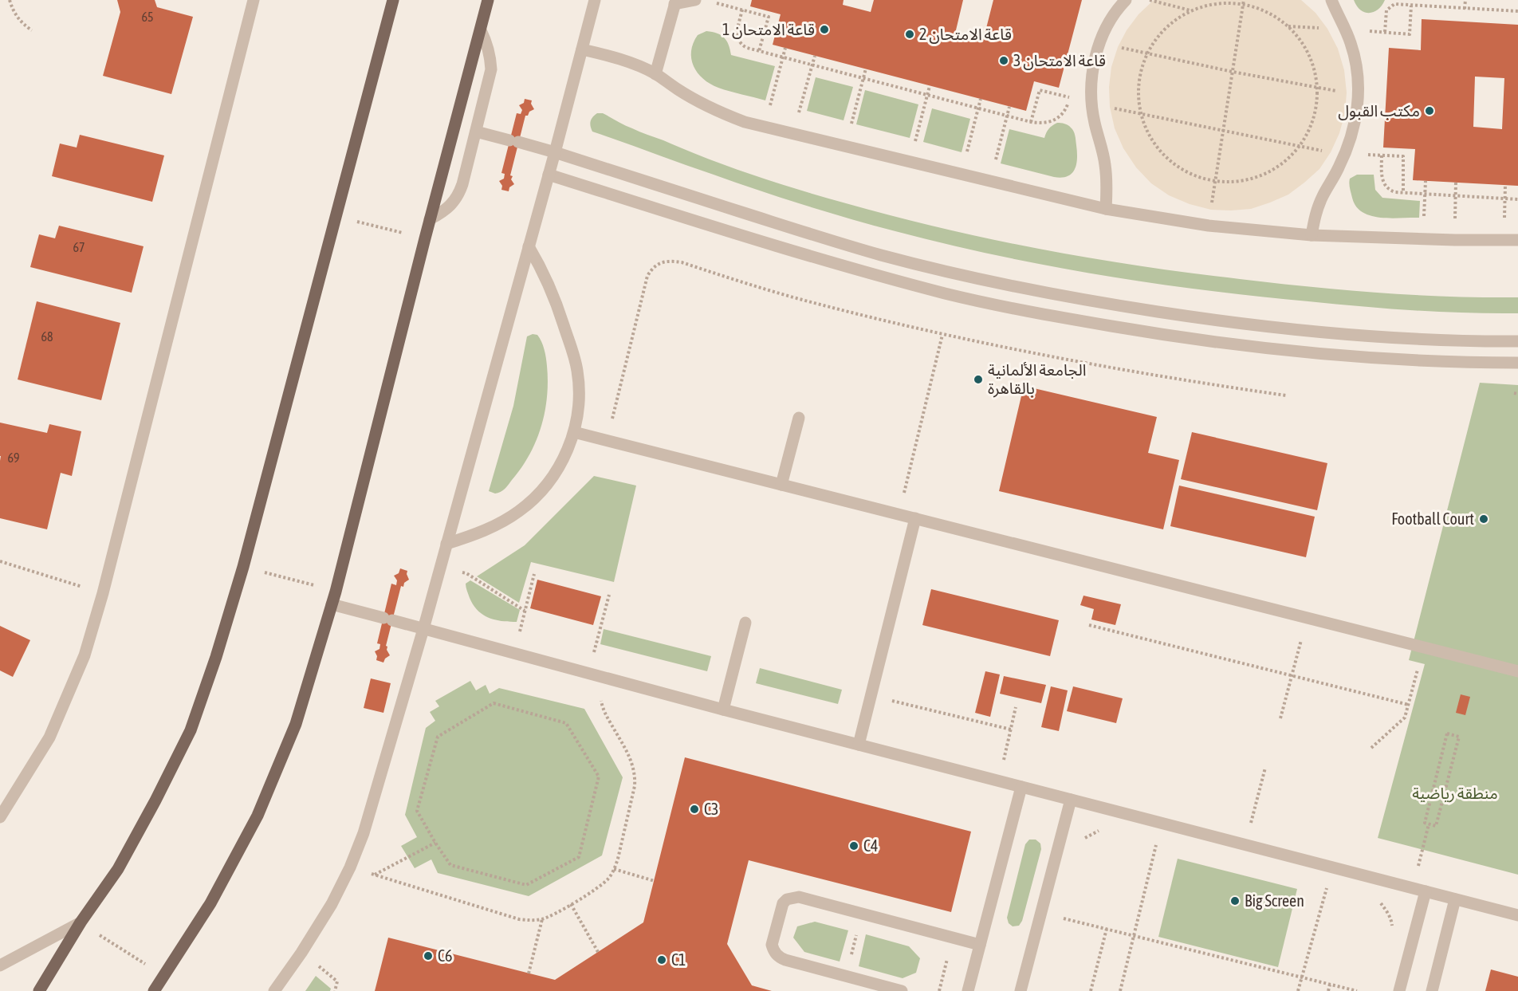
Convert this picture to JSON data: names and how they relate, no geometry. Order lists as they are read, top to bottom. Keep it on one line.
{"parks":["منطقة رياضية"],"places":["قاعة الامتحان 1","قاعة الامتحان 2","قاعة الامتحان 3","مكتب القبول","الجامعة الألمانية بالقاهرة","Football Court","C3","C4","Big Screen","C6","C1"],"house_numbers":["65","67","68","69"]}
